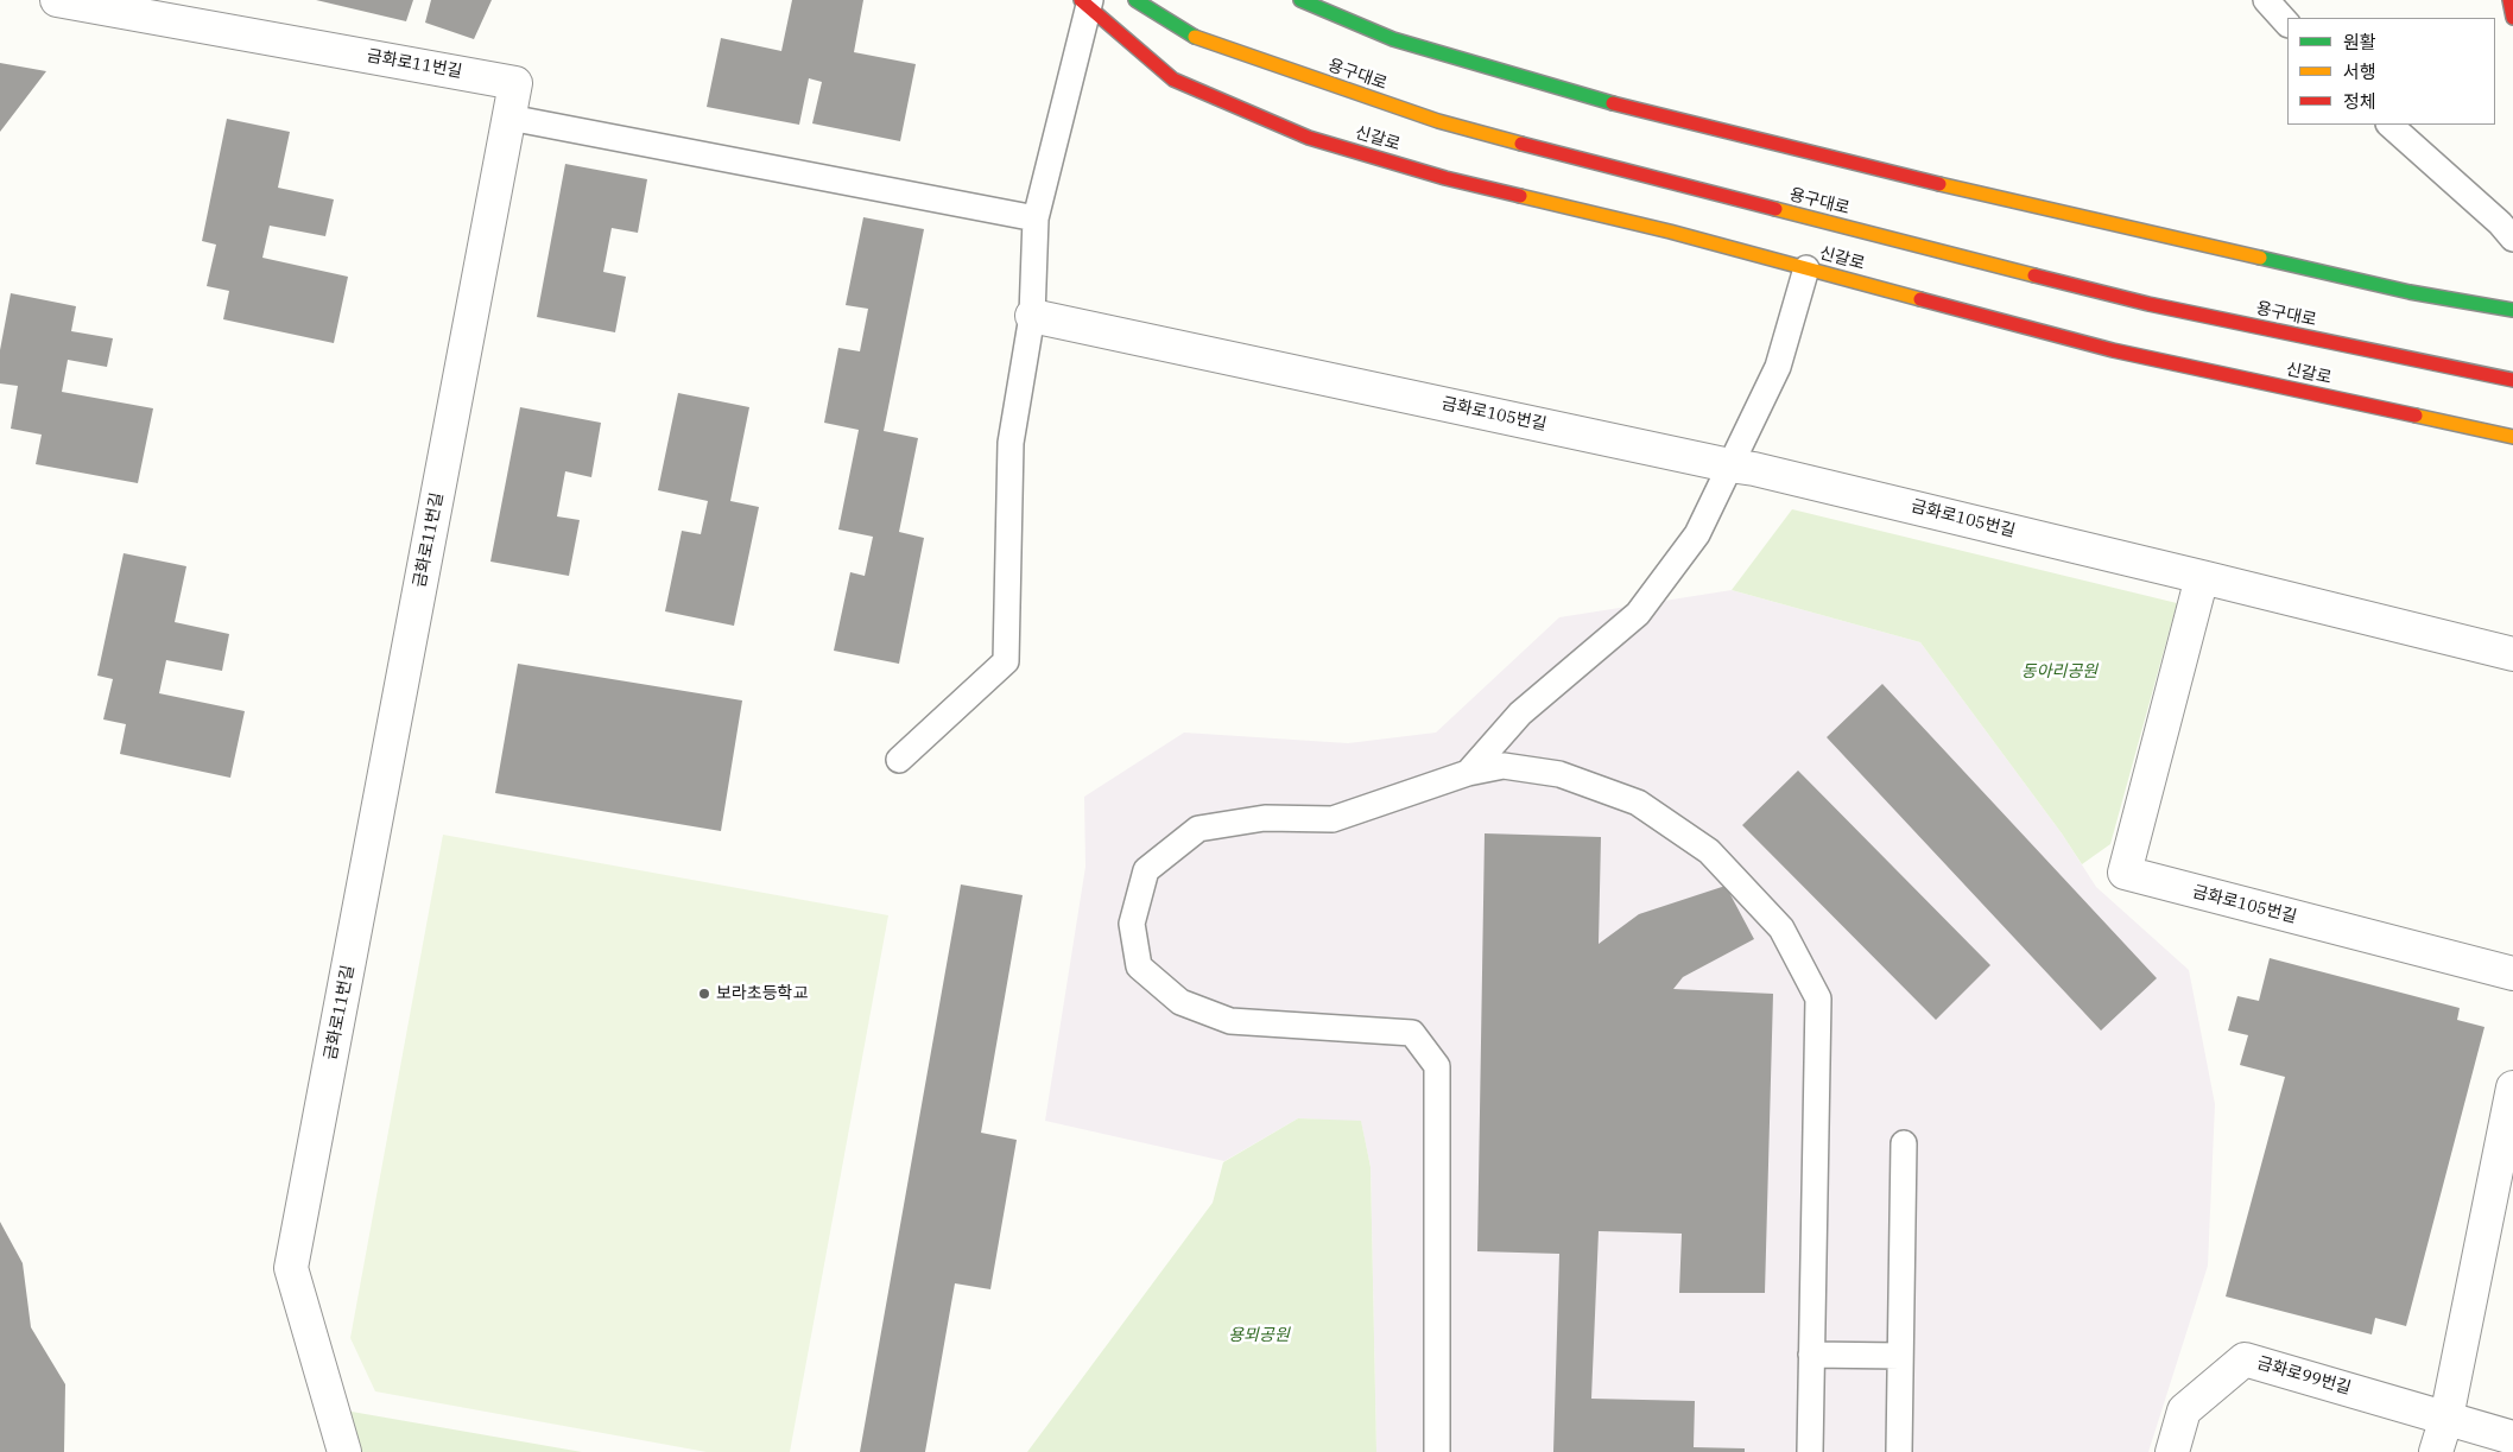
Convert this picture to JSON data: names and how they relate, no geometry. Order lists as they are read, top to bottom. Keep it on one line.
{"streets":{"main road":["용구대로","신갈로"],"street":["금화로11번길","금화로105번길","금화로99번길"]},"parks":["동아리공원","용뫼공원"],"places":["보라초등학교"],"legend":["원활","서행","정체"]}
